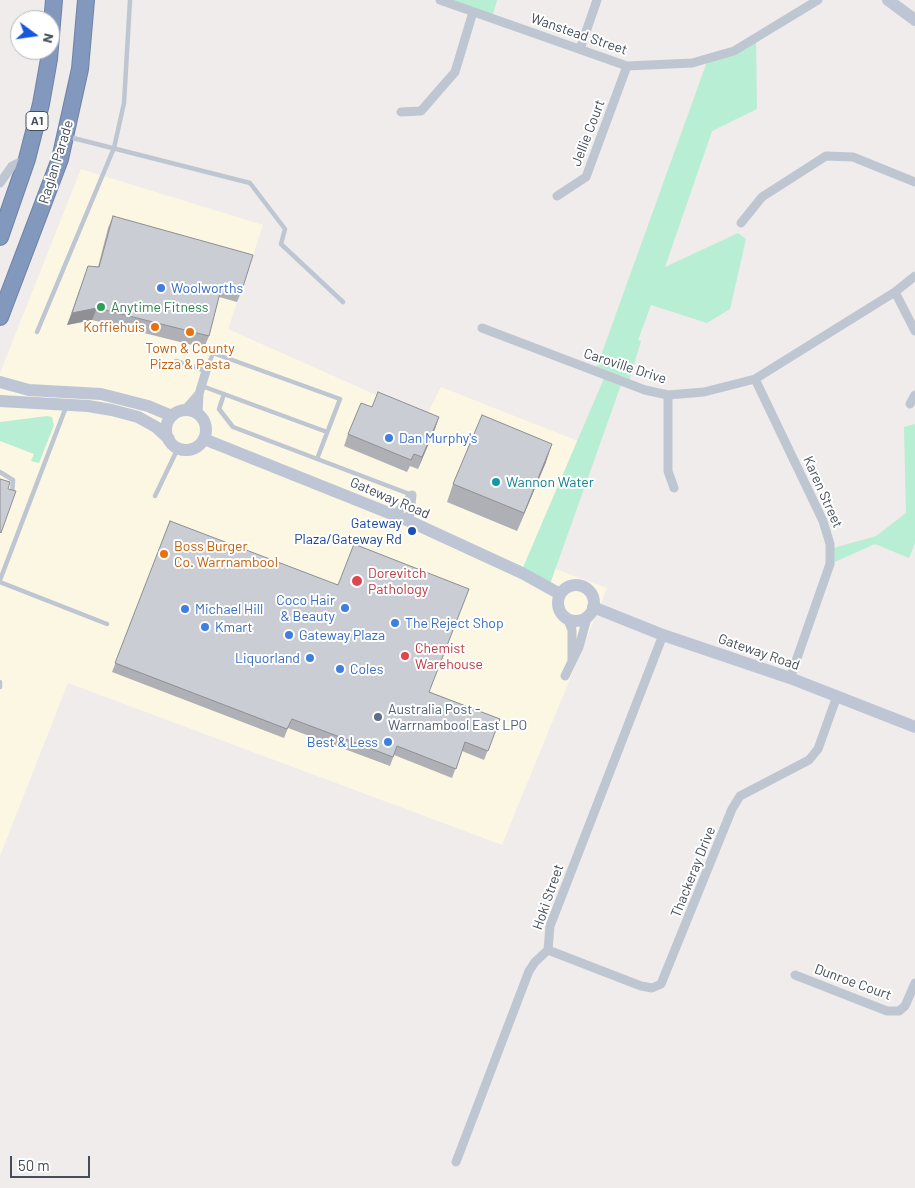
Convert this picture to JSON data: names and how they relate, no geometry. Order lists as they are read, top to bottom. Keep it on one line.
{"streets":{"highway":["A1","Raglan Parade"],"street":["Wanstead Street","Jellie Court","Caroville Drive","Karen Street","Gateway Road","Thackeray Drive","Hoki Street","Dunroe Court"]},"crossings":[["Wanstead Street","Jellie Court"],["Caroville Drive","Karen Street"],["Karen Street","Gateway Road"],["Gateway Road","Thackeray Drive"],["Gateway Road","Hoki Street"],["Thackeray Drive","Hoki Street"]],"places":["Woolworths","Anytime Fitness","Koffiehuis","Town & County Pizza & Pasta","Dan Murphy's","Wannon Water","Gateway Plaza/Gateway Rd","Boss Burger Co. Warrnambool","Dorevitch Pathology","Coco Hair & Beauty","Michael Hill","The Reject Shop","Kmart","Gateway Plaza","Chemist Warehouse","Liquorland","Coles","Australia Post - Warrnambool East LPO","Best & Less"],"scale_bar":"50 m","north":"right"}
